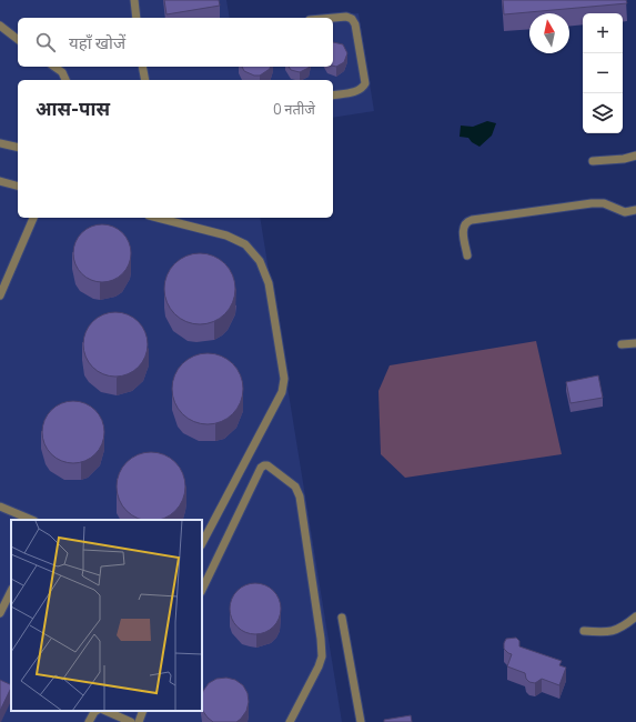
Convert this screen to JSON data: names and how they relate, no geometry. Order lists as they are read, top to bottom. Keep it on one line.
{"north":"top","page":{"map_buttons":["+","−"],"search":"यहाँ खोजें","heading":["आस-पास","0 नतीजे"]}}
